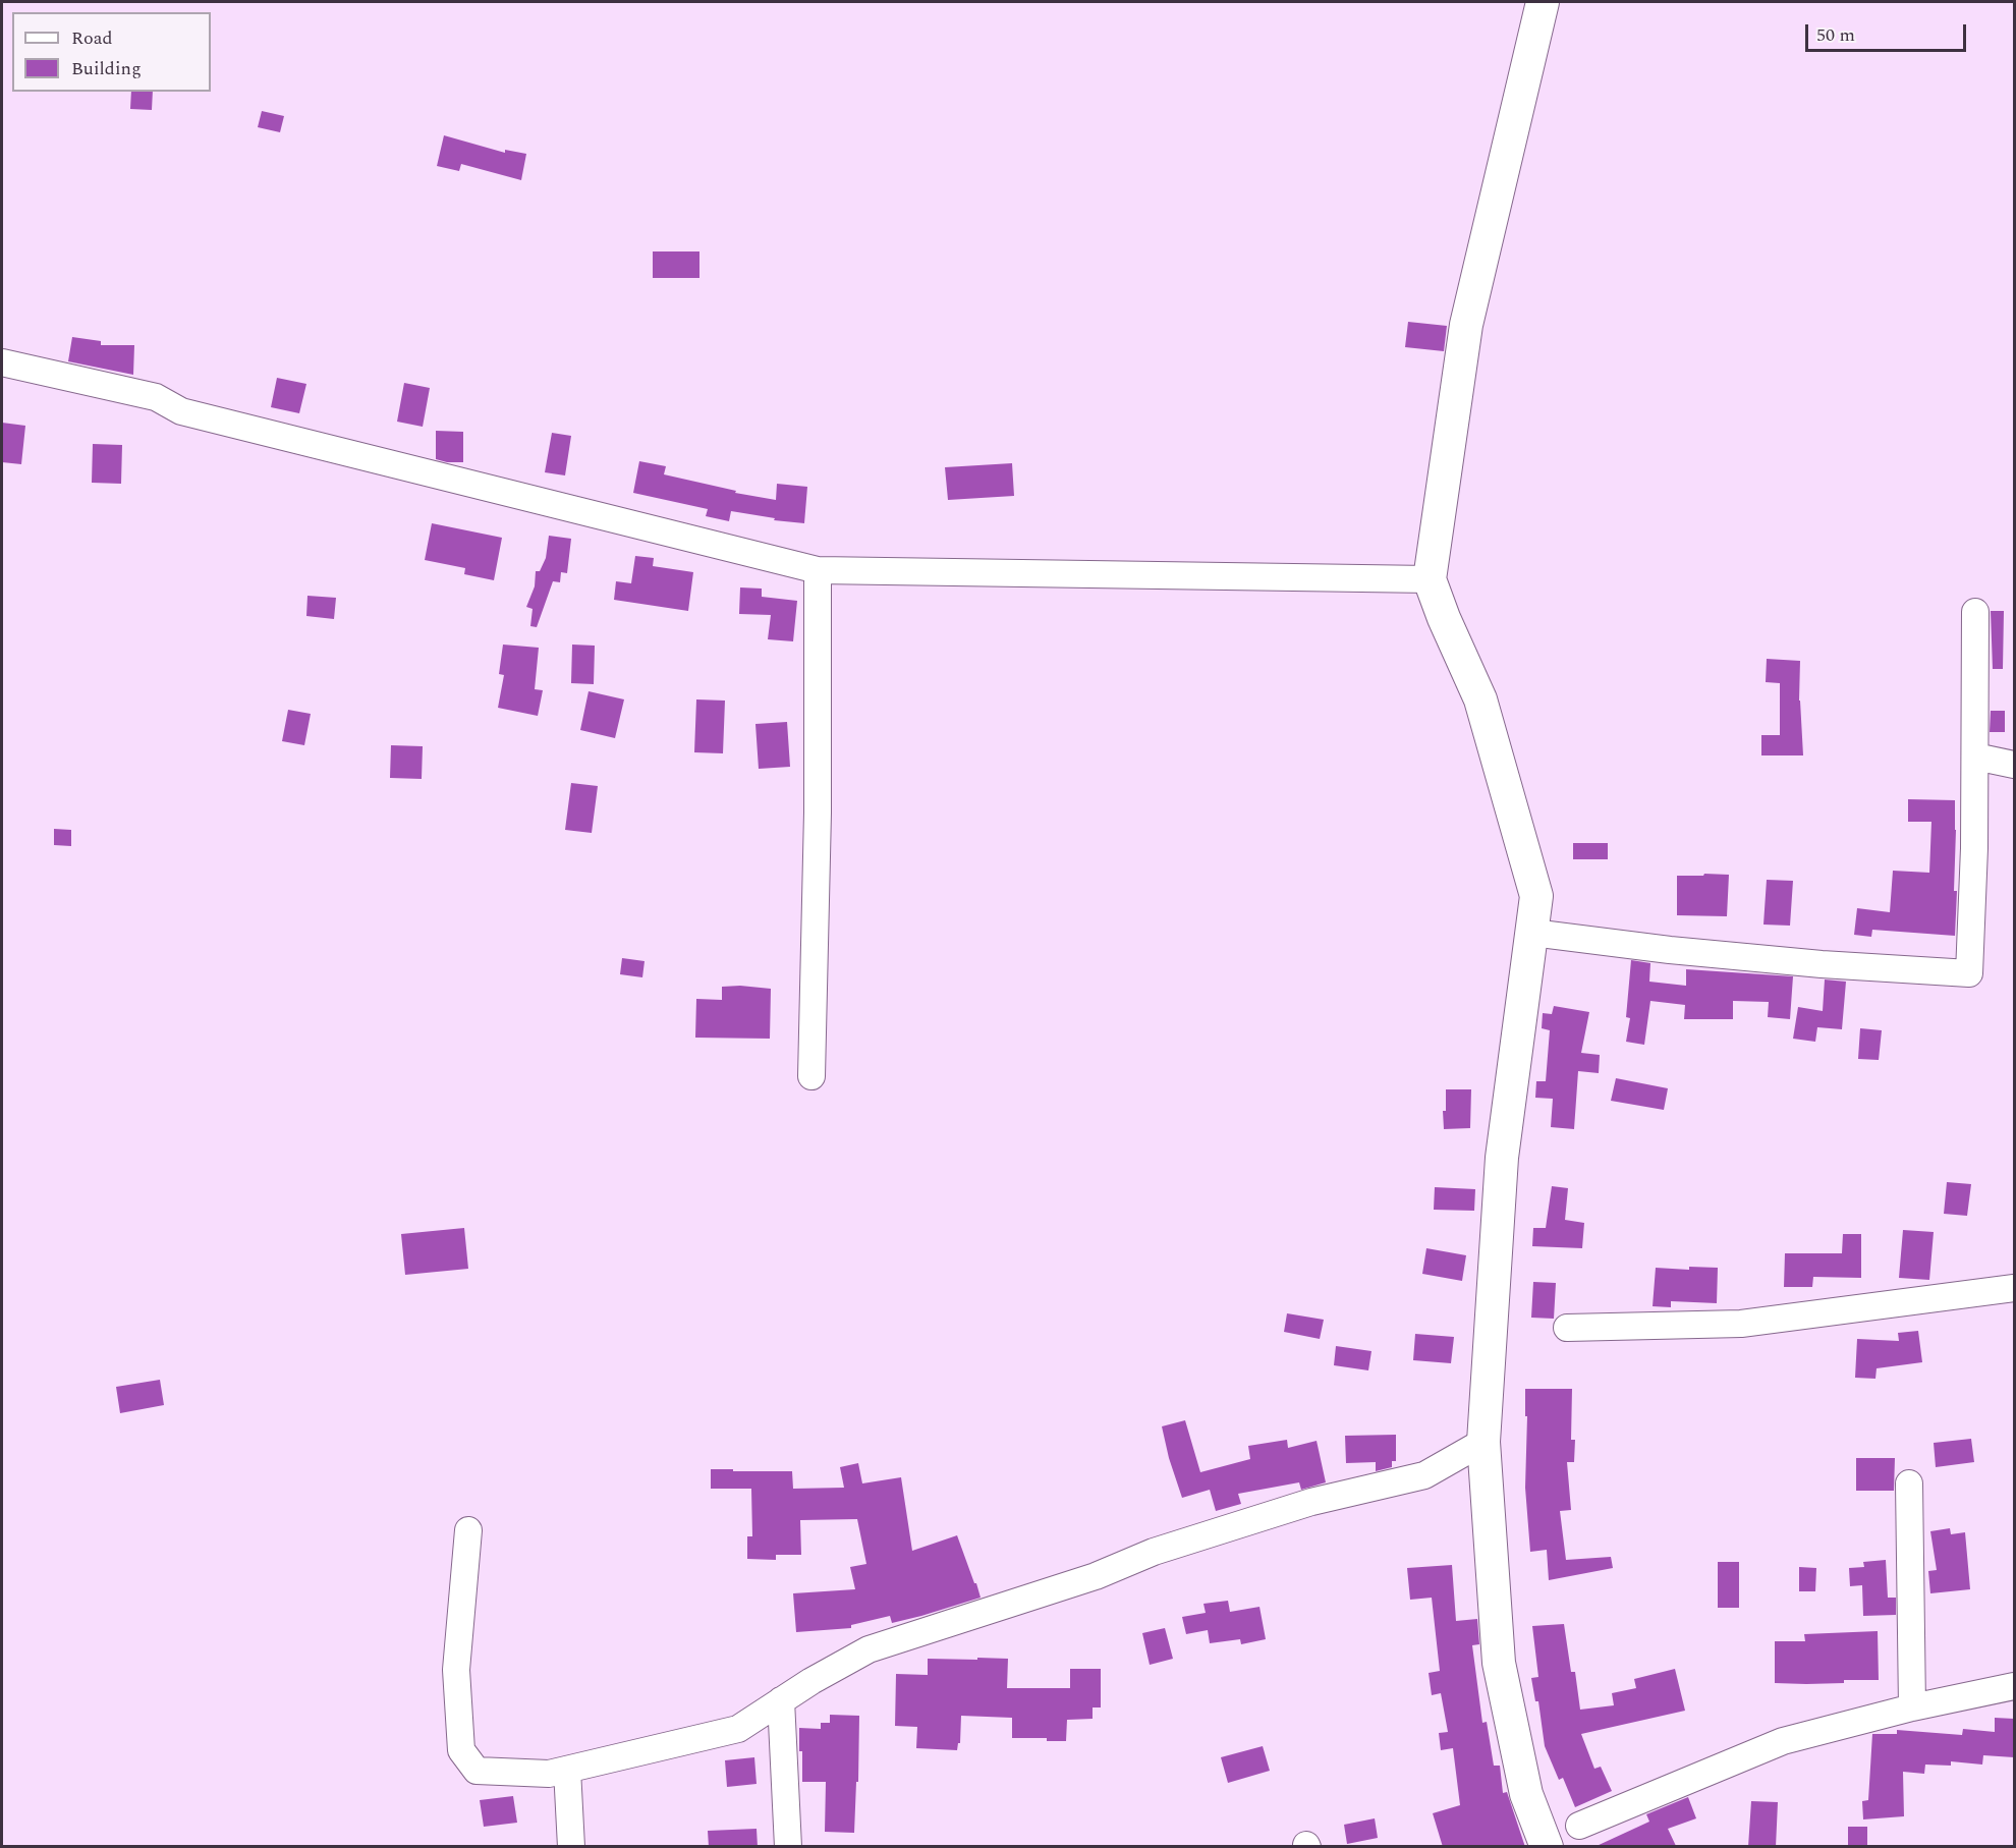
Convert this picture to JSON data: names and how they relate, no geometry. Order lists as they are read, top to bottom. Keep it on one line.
{"legend":["Road","Building"],"scale_bar":"50 m"}
